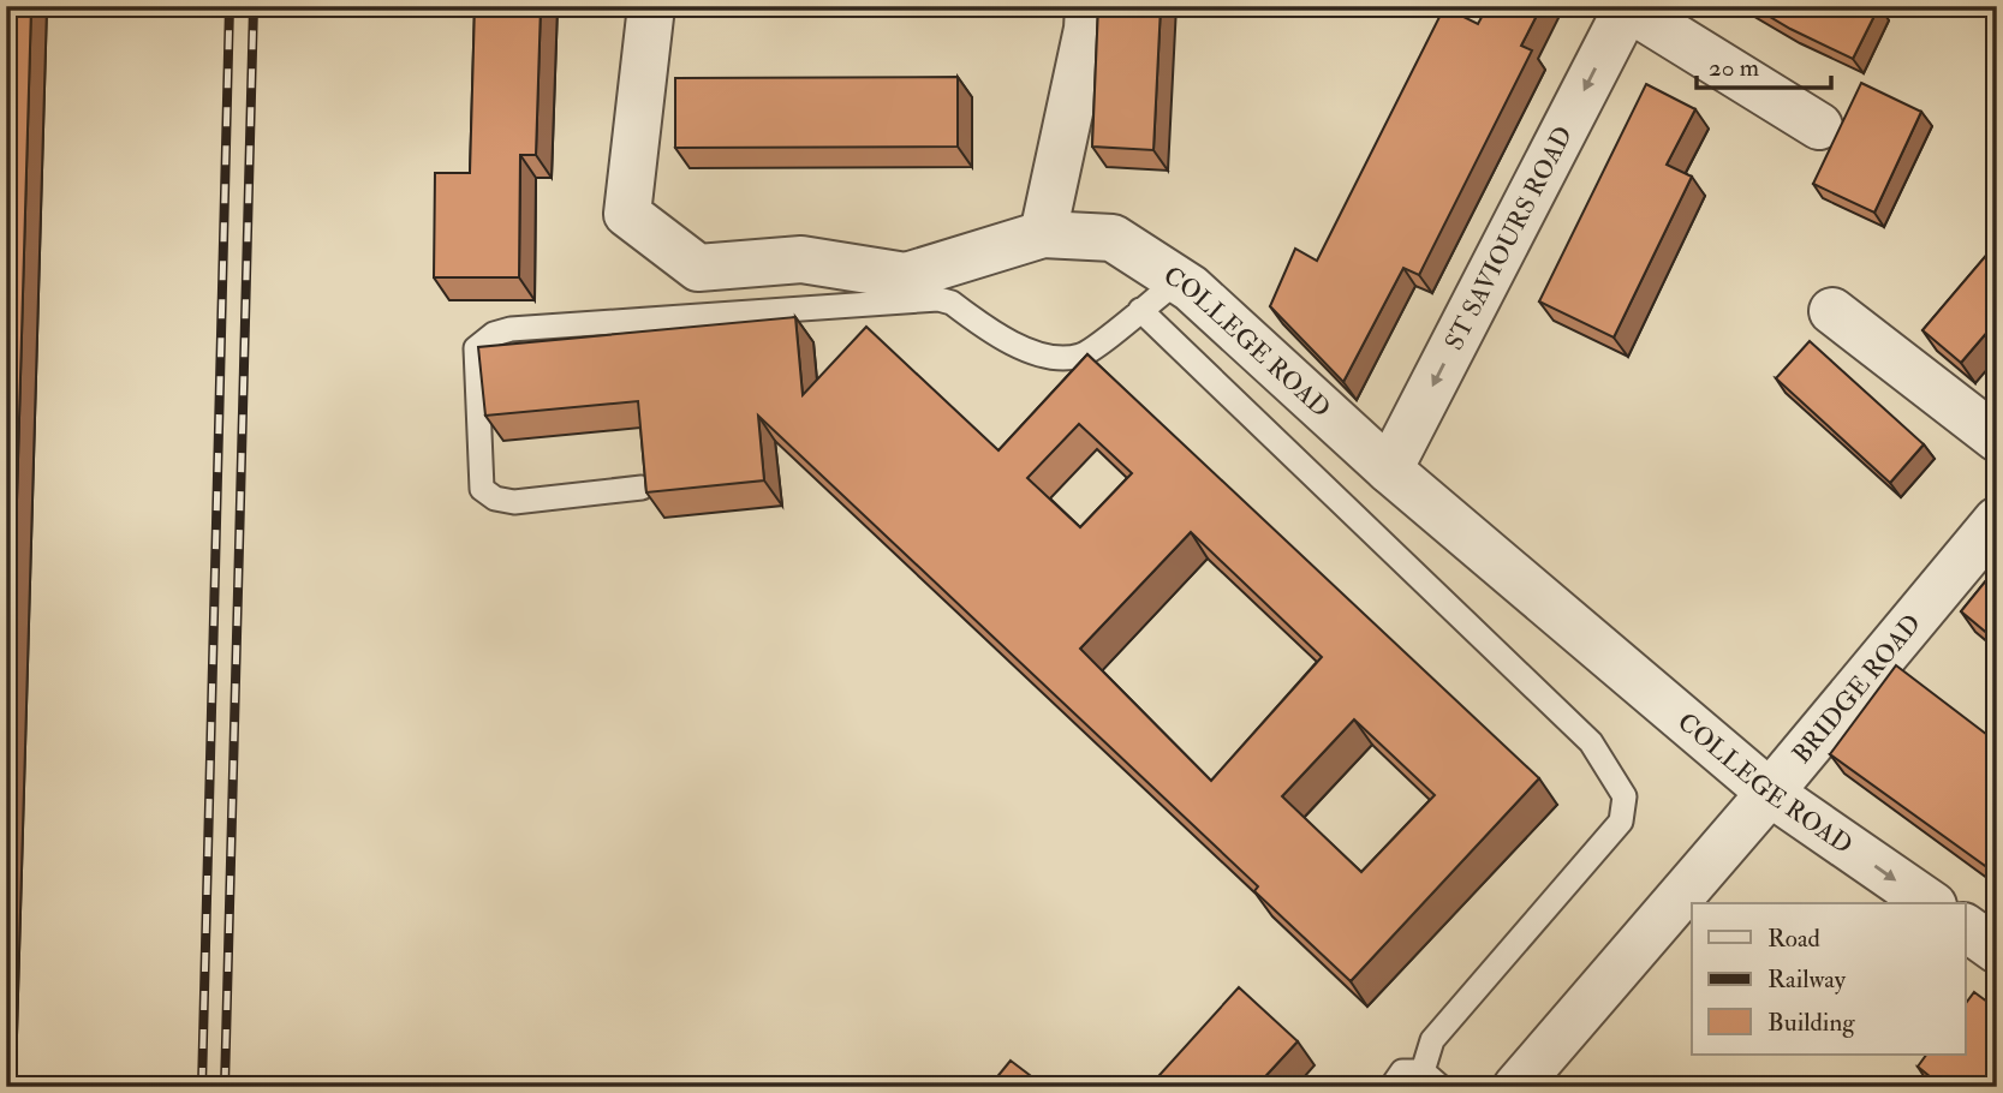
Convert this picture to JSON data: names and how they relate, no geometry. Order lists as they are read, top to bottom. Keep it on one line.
{"streets":{"street":["ST SAVIOURS ROAD","COLLEGE ROAD","BRIDGE ROAD"]},"crossings":[["ST SAVIOURS ROAD","COLLEGE ROAD"],["COLLEGE ROAD","BRIDGE ROAD"]],"one_way":["ST SAVIOURS ROAD"],"legend":["Road","Railway","Building"],"scale_bar":"20 m"}
